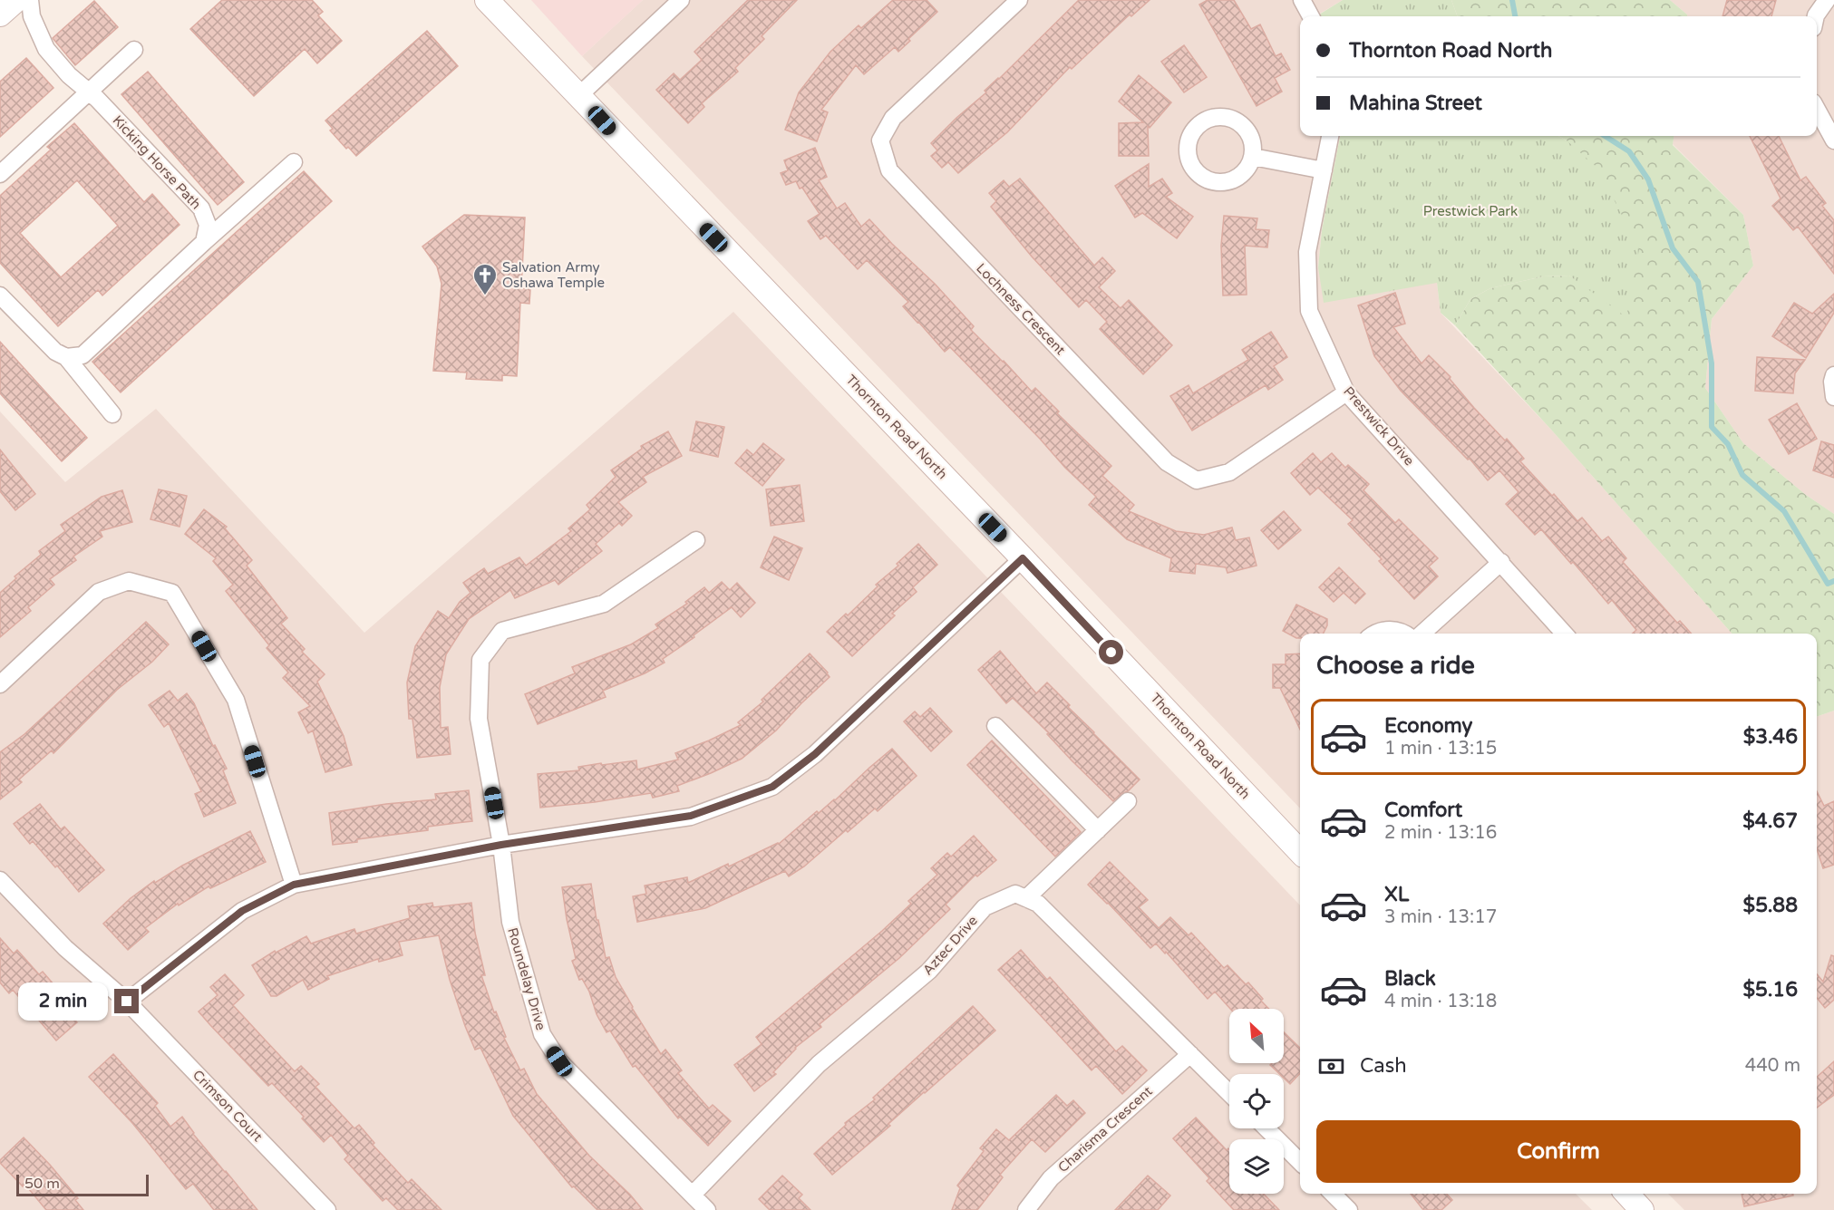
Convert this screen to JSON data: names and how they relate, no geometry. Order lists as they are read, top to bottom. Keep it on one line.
{"streets":{"main road":["Thornton Road North"],"street":["Kicking Horse Path","Lochness Crescent","Prestwick Drive","Aztec Drive","Roundelay Drive","Crimson Court","Charisma Crescent"]},"crossings":[["Lochness Crescent","Prestwick Drive"],["Aztec Drive","Roundelay Drive"]],"parks":["Prestwick Park"],"places":{"church":["Salvation Army Oshawa Temple"]},"scale_bar":"50 m","north":"top left","page":{"banner":["Thornton Road North","Mahina Street"],"heading":"Choose a ride","list":[{"name":"Economy","note":"1 min · 13:15","value":"$3.46"},{"name":"Comfort","note":"2 min · 13:16","value":"$4.67"},{"name":"XL","note":"3 min · 13:17","value":"$5.88"},{"name":"Black","note":"4 min · 13:18","value":"$5.16"}],"bubble":"2 min","pay":["Cash","440 m"],"buttons":"Confirm","scale":"50 m"}}
